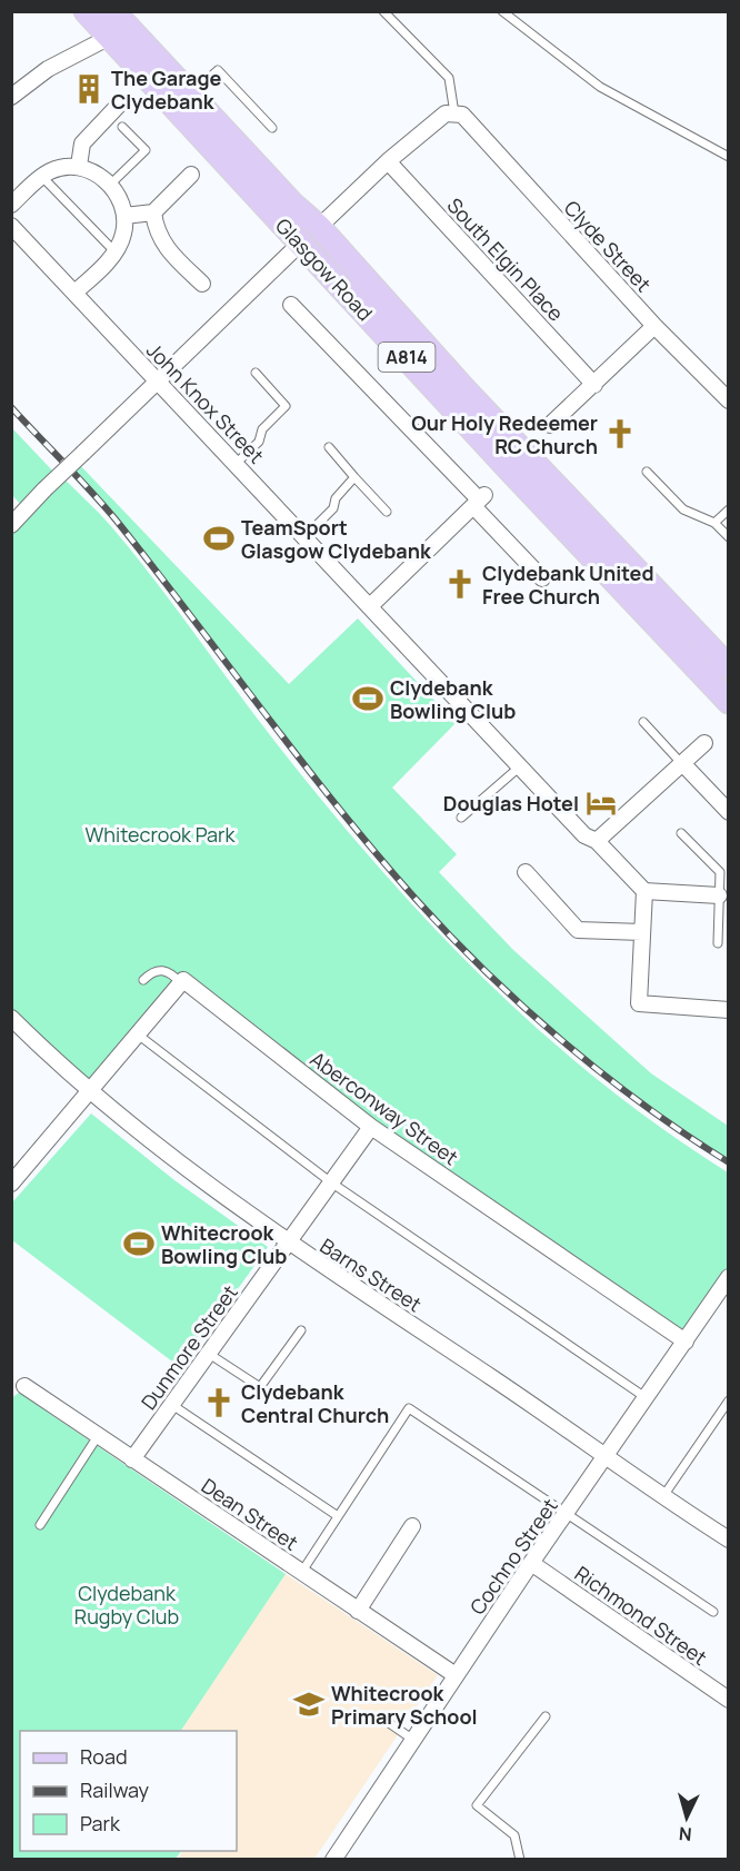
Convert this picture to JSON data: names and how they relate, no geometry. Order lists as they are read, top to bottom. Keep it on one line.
{"streets":{"main road":["Glasgow Road","A814"],"street":["Clyde Street","South Elgin Place","John Knox Street","Aberconway Street","Barns Street","Dunmore Street","Dean Street","Cochno Street","Richmond Street"]},"crossings":[["Aberconway Street","Dunmore Street"],["Aberconway Street","Cochno Street"],["Barns Street","Dunmore Street"],["Barns Street","Cochno Street"],["Dunmore Street","Dean Street"],["Dean Street","Cochno Street"],["Cochno Street","Richmond Street"]],"parks":["Whitecrook Park","Clydebank Rugby Club"],"places":{"building":["The Garage Clydebank"],"church":["Our Holy Redeemer RC Church","Clydebank United Free Church","Clydebank Central Church"],"sports":["TeamSport Glasgow Clydebank","Clydebank Bowling Club","Whitecrook Bowling Club"],"hotel":["Douglas Hotel"],"school or university":["Whitecrook Primary School"]},"legend":["Road","Railway","Park"],"north":"bottom"}
